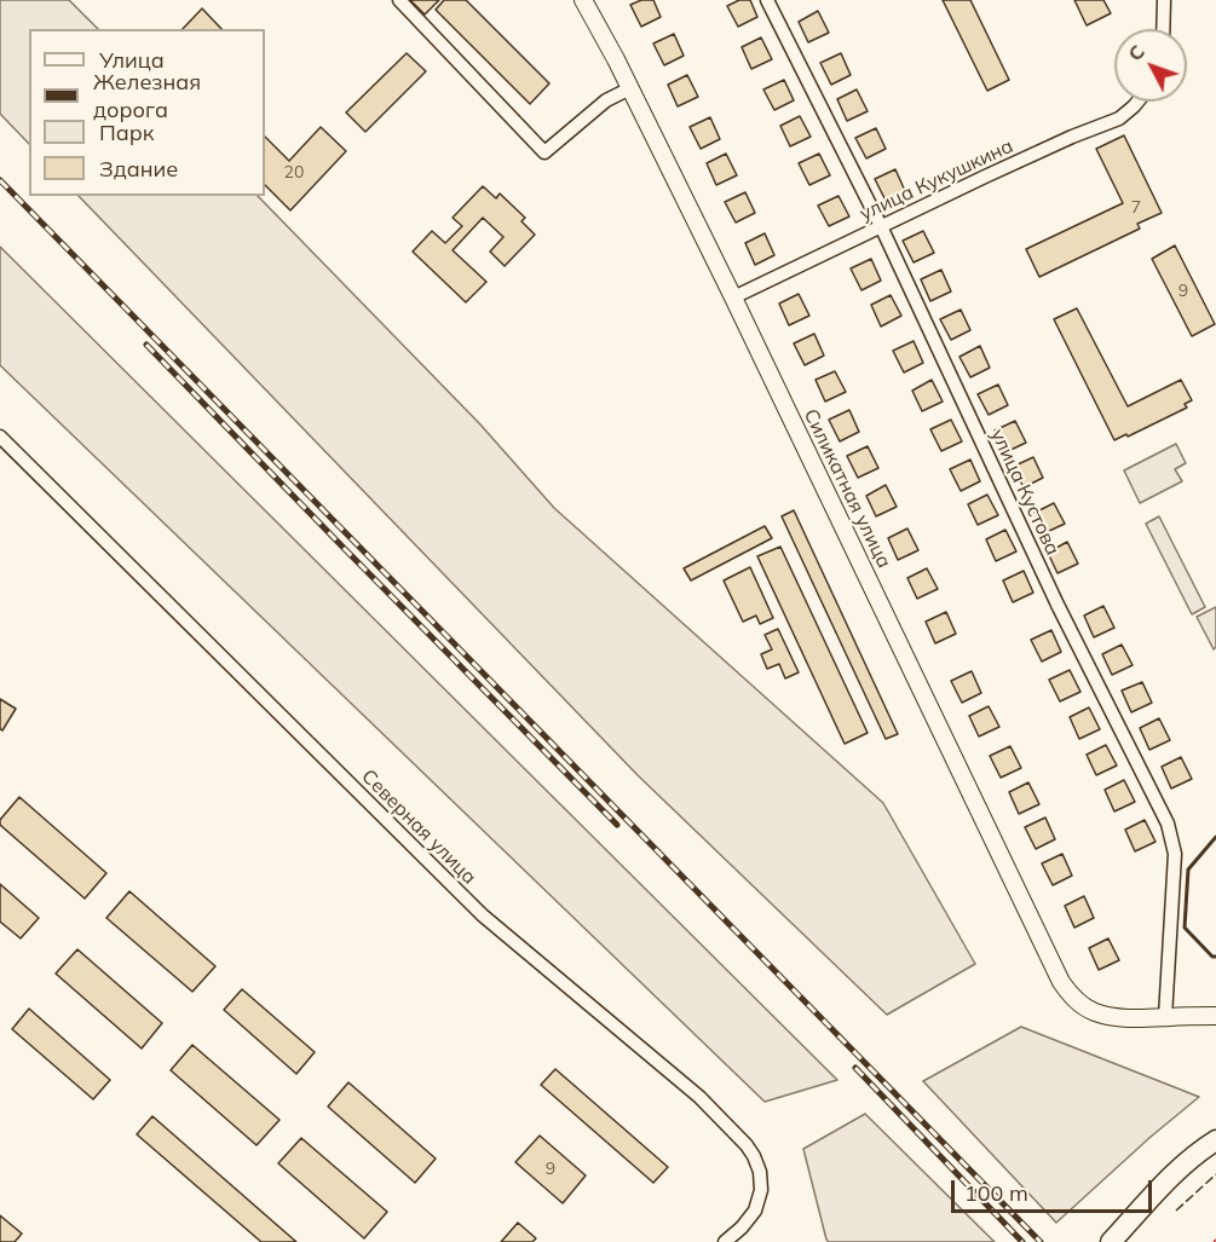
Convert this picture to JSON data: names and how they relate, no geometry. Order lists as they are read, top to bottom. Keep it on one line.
{"streets":{"street":["улица Кукушкина","Силикатная улица","улица Кустова","Северная улица"]},"crossings":[["улица Кукушкина","Силикатная улица"],["улица Кукушкина","улица Кустова"],["Силикатная улица","улица Кустова"]],"house_numbers":["20","7","9","9"],"legend":["Улица","Железная дорога","Парк","Здание"],"scale_bar":"100 m","north":"top left"}
